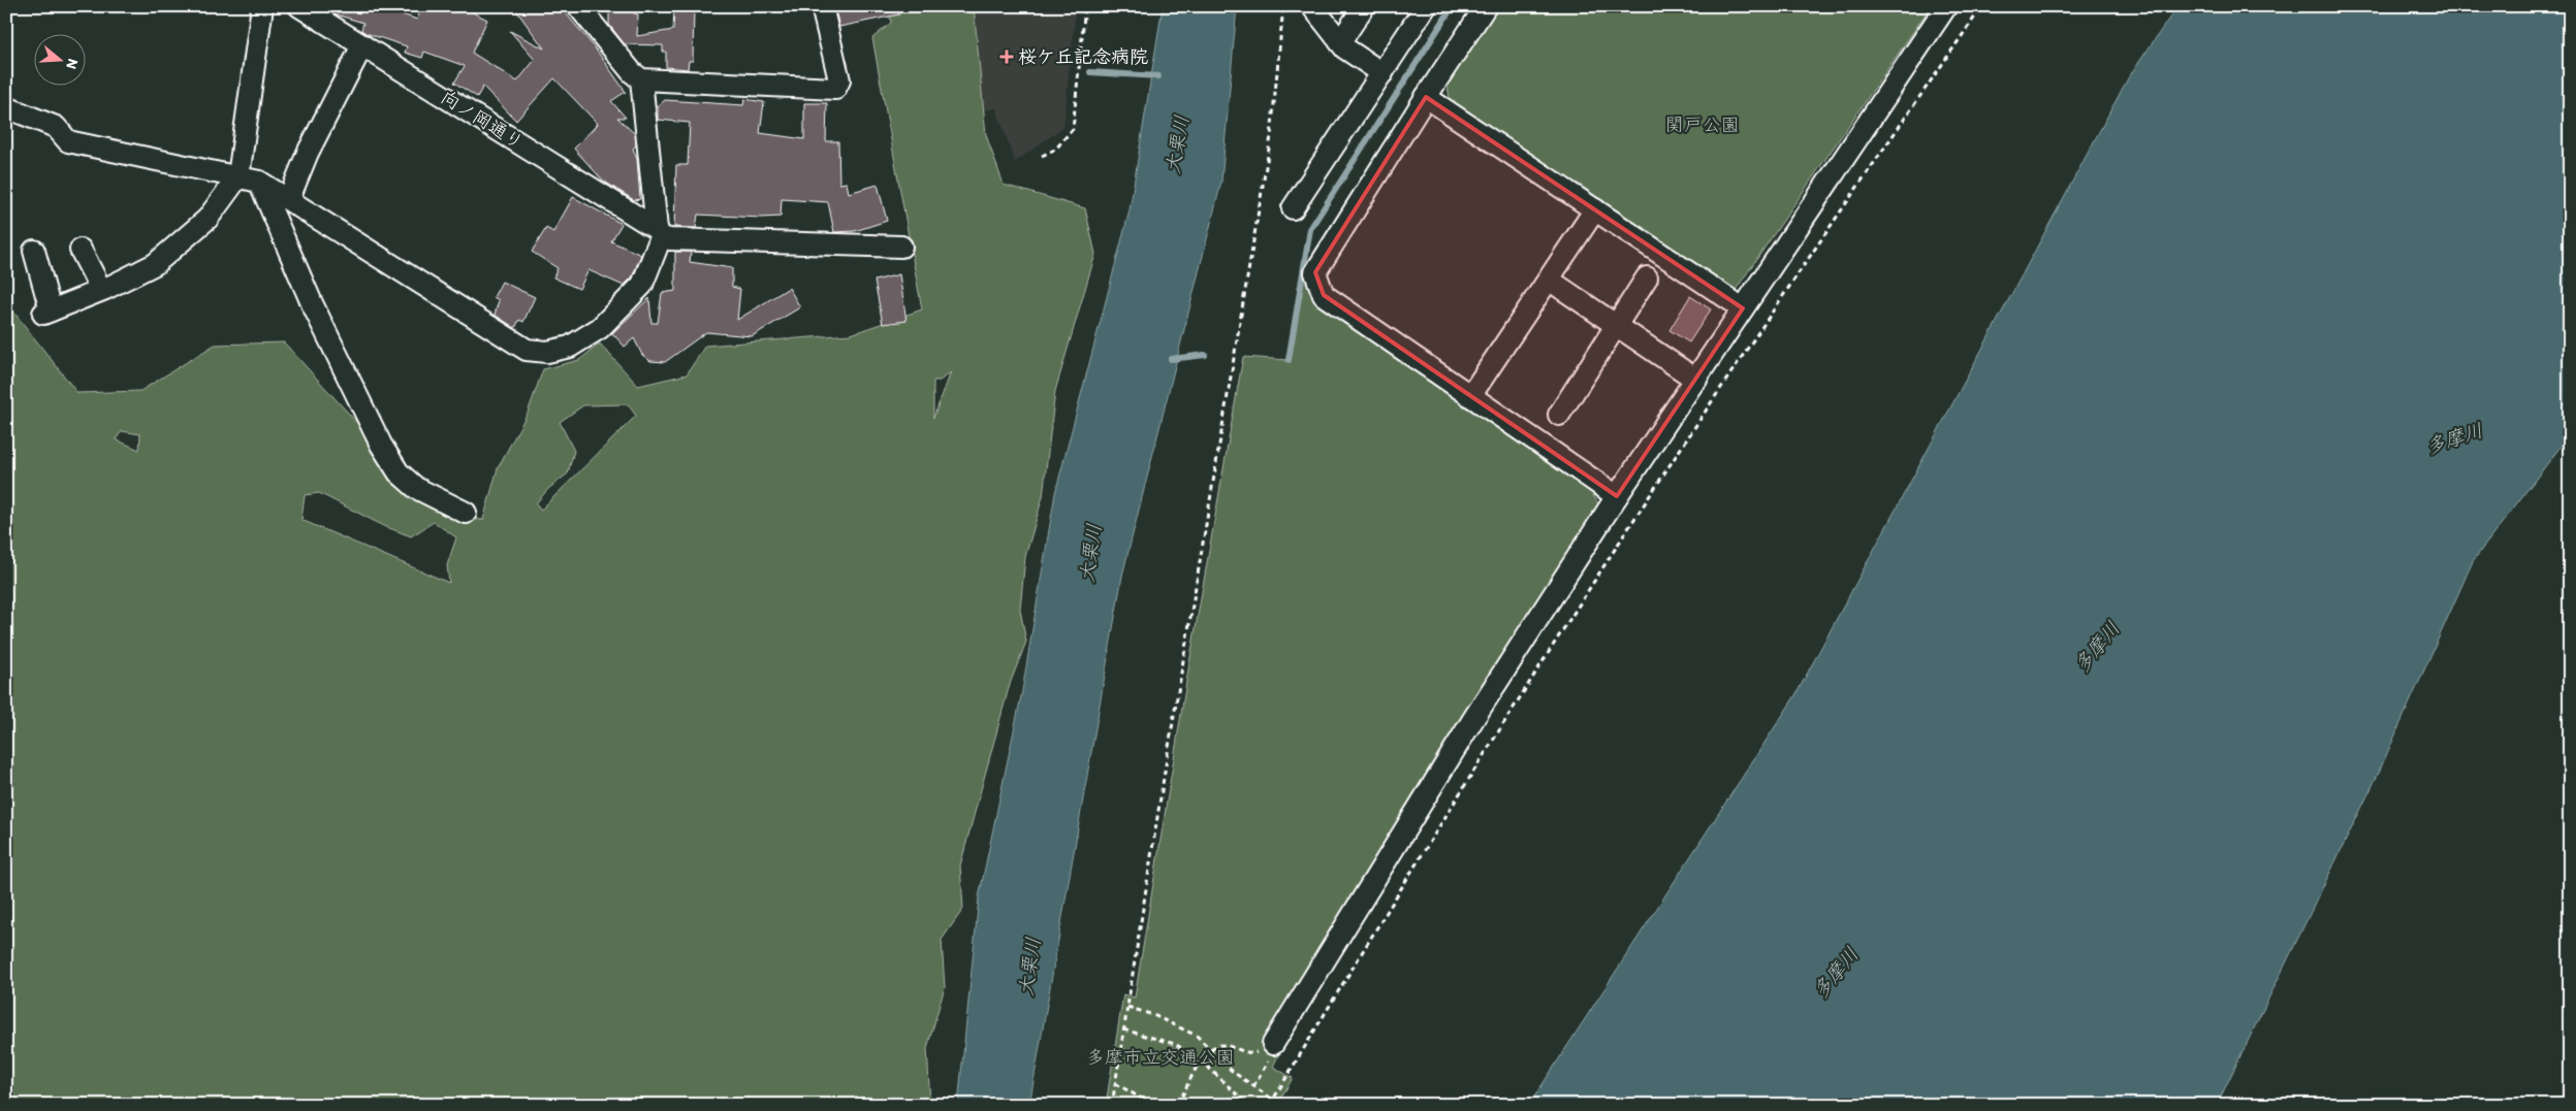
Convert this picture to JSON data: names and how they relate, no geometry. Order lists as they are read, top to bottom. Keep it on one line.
{"streets":{"street":["向ノ岡通り"]},"water":["大栗川","多摩川"],"parks":["関戸公園","多摩市立交通公園"],"places":{"health":["桜ケ丘記念病院"]},"north":"right"}
